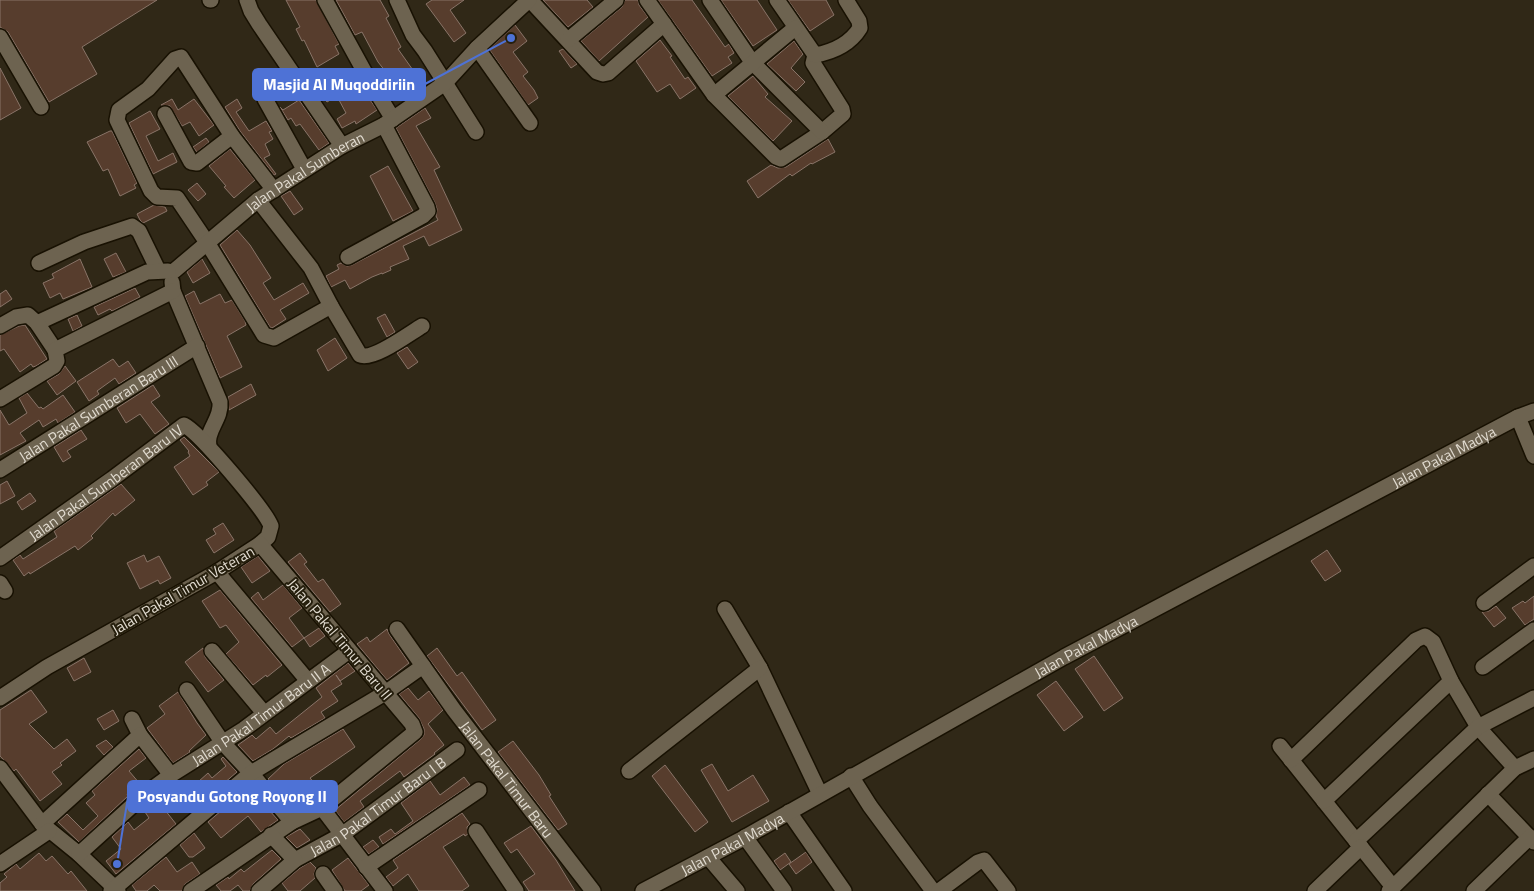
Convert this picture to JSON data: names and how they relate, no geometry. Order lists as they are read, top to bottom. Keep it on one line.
{"streets":{"street":["Jalan Pakal Sumberan","Jalan Pakal Sumberan Baru III","Jalan Pakal Madya","Jalan Pakal Sumberan Baru IV","Jalan Pakal Timur Veteran","Jalan Pakal Timur Baru II","Jalan Pakal Timur Baru II A","Jalan Pakal Timur Baru","Jalan Pakal Timur Baru I B"]},"crossings":[["Jalan Pakal Sumberan Baru IV","Jalan Pakal Timur Veteran"],["Jalan Pakal Timur Veteran","Jalan Pakal Timur Baru II"],["Jalan Pakal Timur Baru II","Jalan Pakal Timur Baru II A"]],"places":["Masjid Al Muqoddiriin","Posyandu Gotong Royong II"]}
